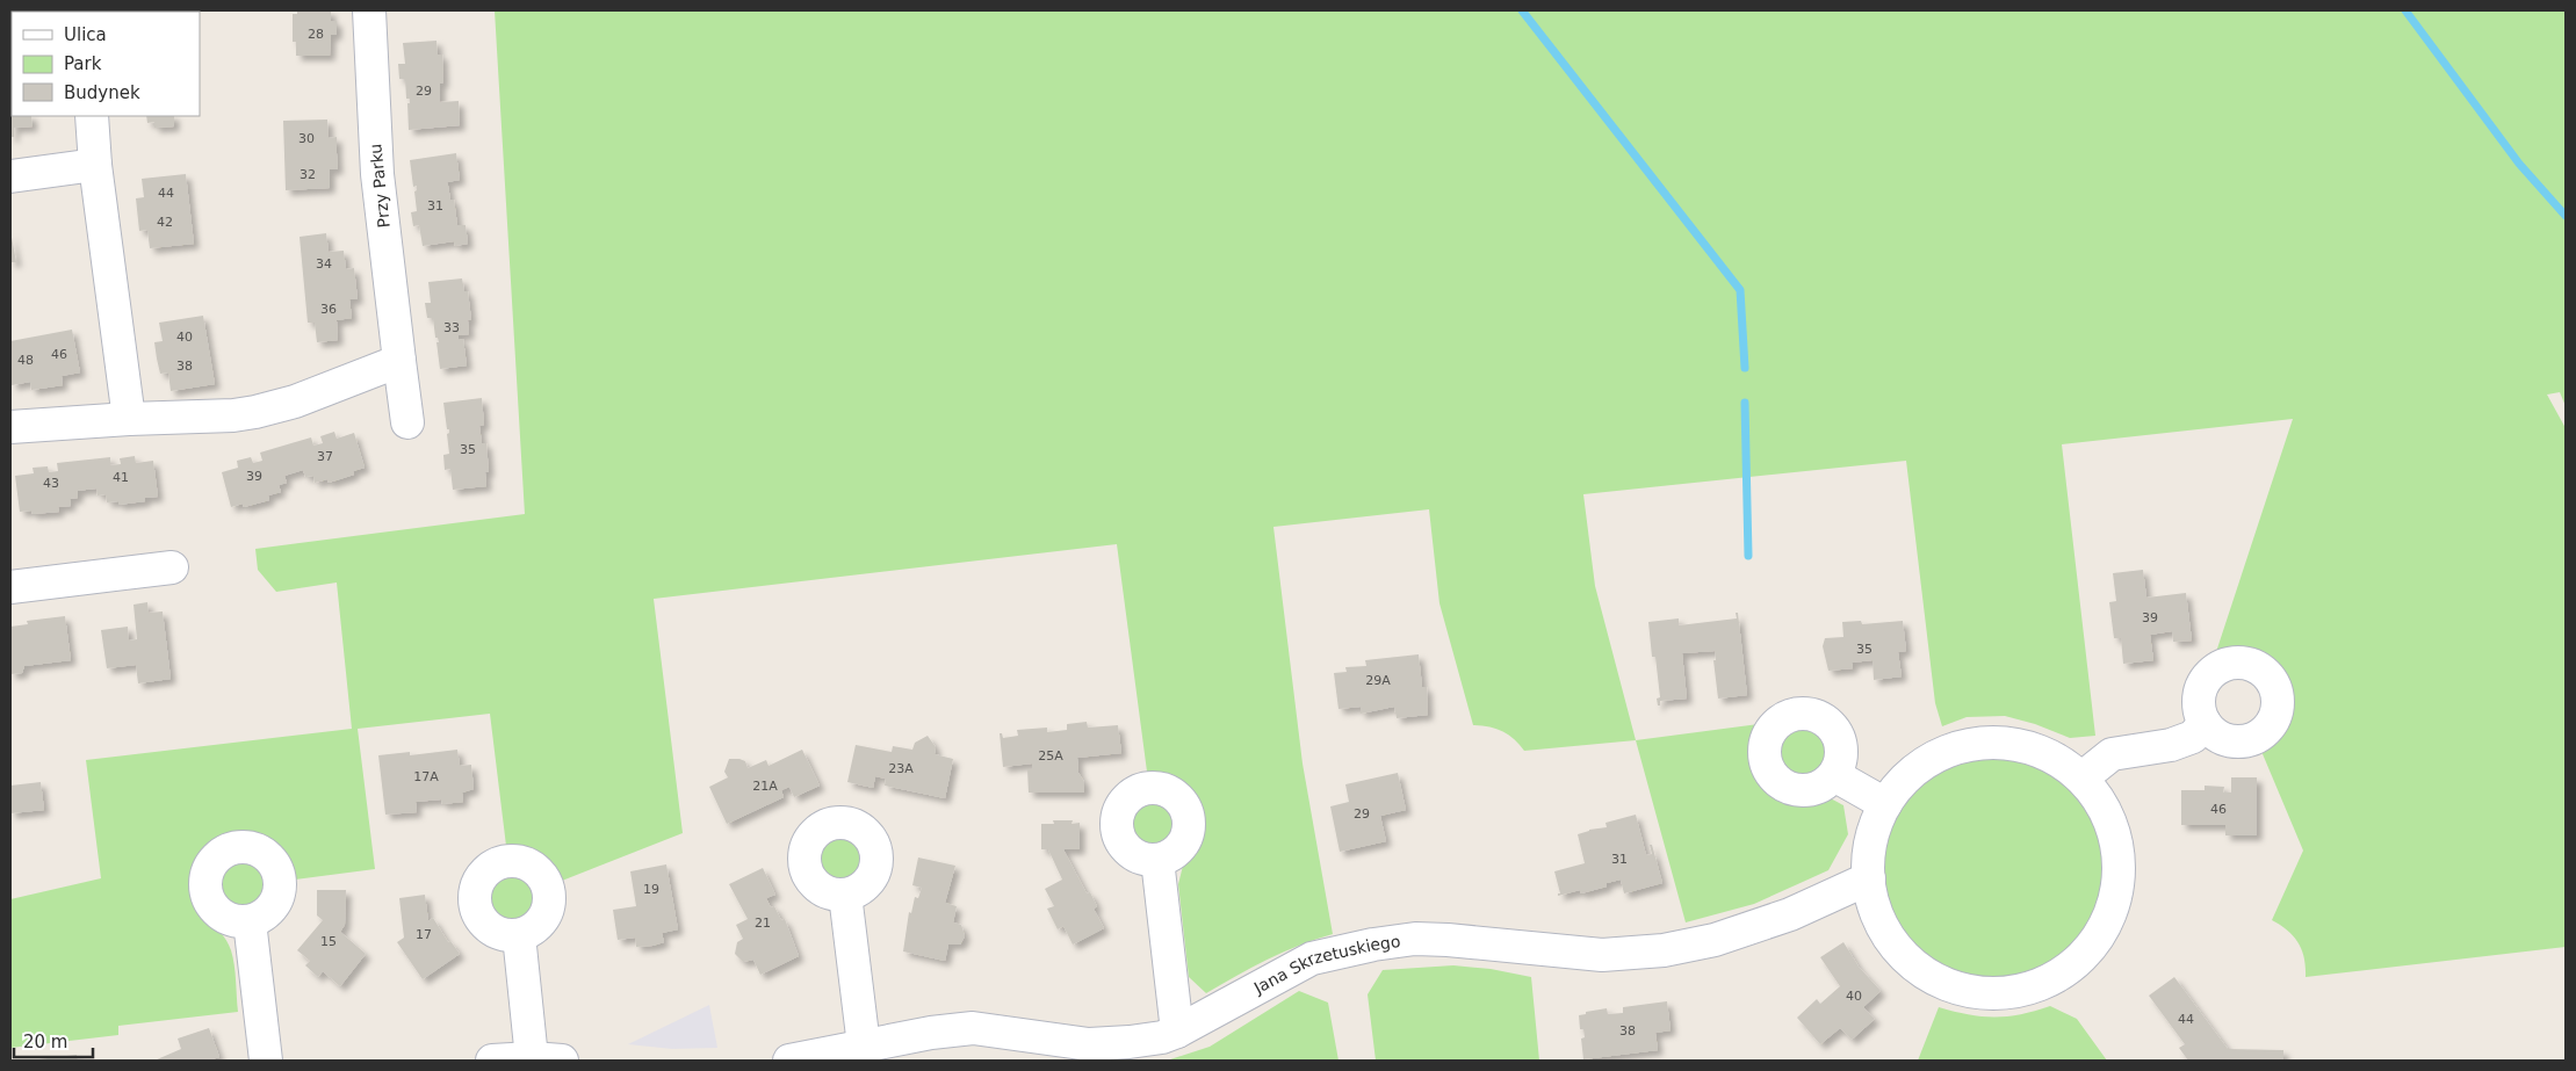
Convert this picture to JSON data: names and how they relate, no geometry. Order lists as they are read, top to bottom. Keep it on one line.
{"streets":{"street":["Przy Parku","Jana Skrzetuskiego"]},"house_numbers":["28","29","30","32","44","31","42","34","36","33","40","46","48","38","35","37","39","41","43","39","35","29A","25A","23A","17A","21A","46","29","31","19","21","17","15","40","44","38"],"legend":["Ulica","Park","Budynek"],"scale_bar":"20 m"}
